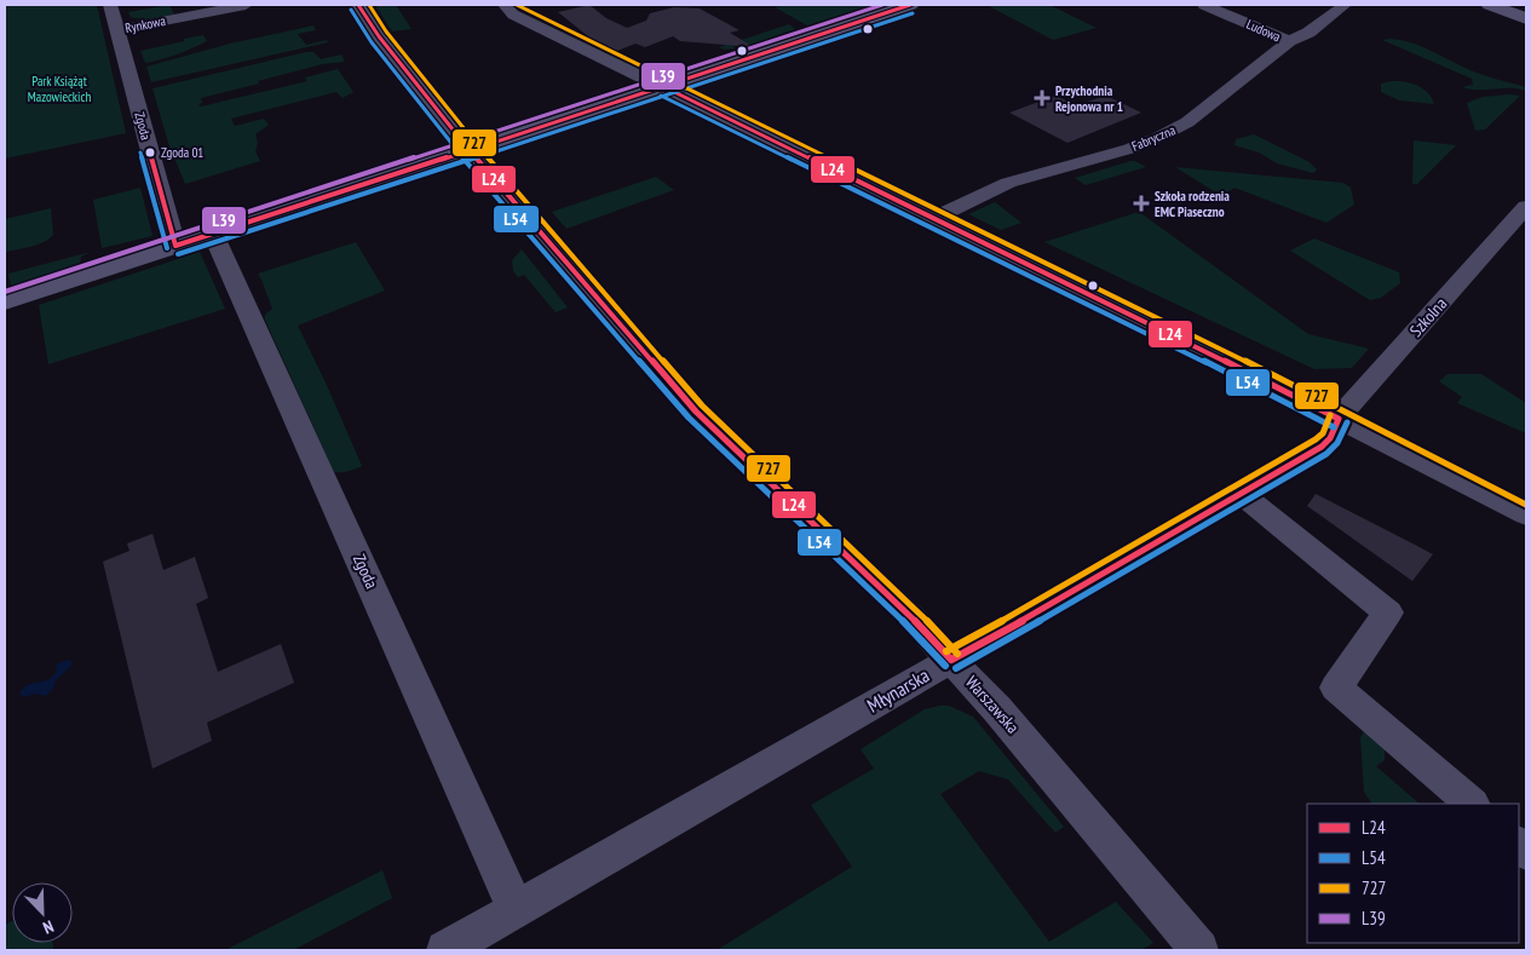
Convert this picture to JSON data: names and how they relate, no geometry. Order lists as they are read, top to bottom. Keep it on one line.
{"streets":{"street":["Rynkowa","Ludowa","Zgoda","Fabryczna","Szkolna","Młynarska","Warszawska"]},"crossings":[["Rynkowa","Zgoda"],["Ludowa","Fabryczna"],["Zgoda","Młynarska"],["Szkolna","Młynarska"],["Młynarska","Warszawska"]],"parks":["Park Książąt Mazowieckich"],"places":{"health":["Przychodnia Rejonowa nr 1","Szkoła rodzenia EMC Piaseczno"],"other":["Zgoda 01"]},"lines":["transit line L24","transit line 727","transit line L39","transit line L54"],"legend":["L24","L54","727","L39"],"north":"bottom right"}
